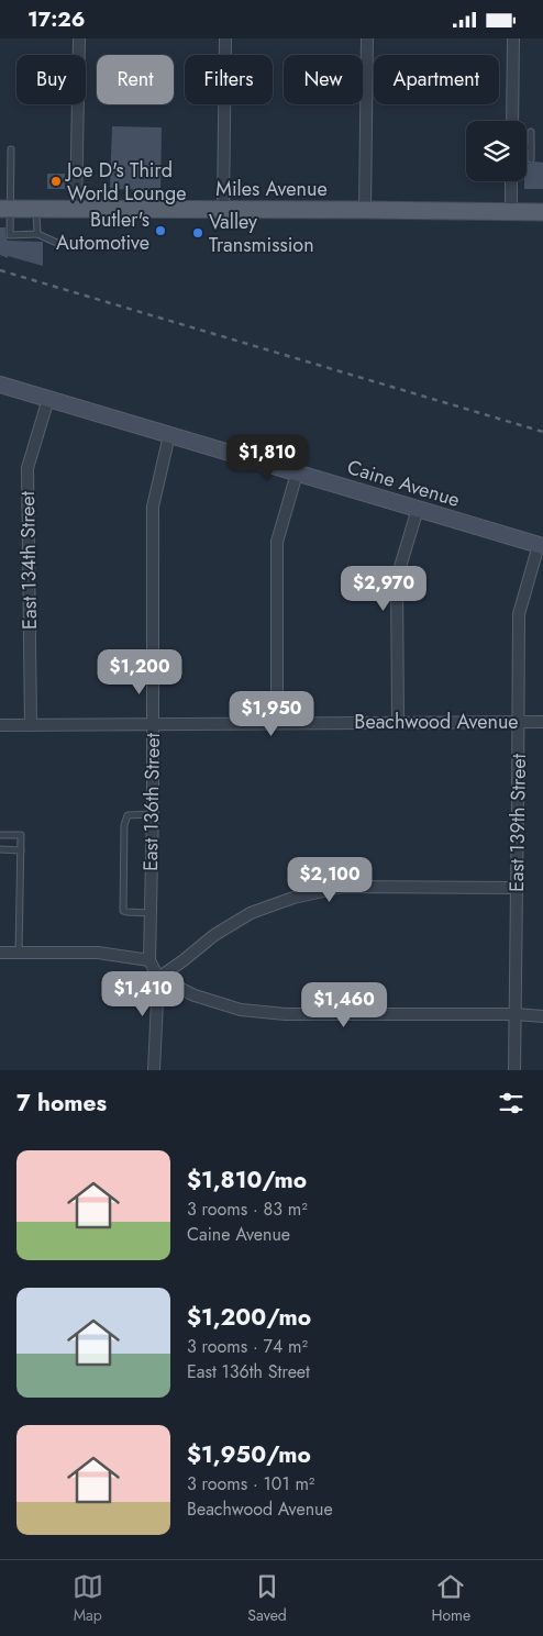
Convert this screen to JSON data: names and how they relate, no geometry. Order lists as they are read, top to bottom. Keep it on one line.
{"streets":{"main road":["Miles Avenue"],"street":["Caine Avenue","East 134th Street","Beachwood Avenue","East 136th Street","East 139th Street"]},"crossings":[["Caine Avenue","East 134th Street"],["Caine Avenue","East 136th Street"],["Caine Avenue","East 139th Street"],["East 134th Street","Beachwood Avenue"],["Beachwood Avenue","East 136th Street"],["Beachwood Avenue","East 139th Street"]],"places":["Joe D's Third World Lounge","Butler's Automotive","Valley Transmission"],"page":{"status":"17:26","chip":["Buy","Rent","Filters","New","Apartment"],"price":["$1,810","$2,970","$1,200","$1,950","$2,100","$1,410","$1,460"],"heading":"7 homes","list":[{"name":"$1,810/mo","note":"3 rooms · 83 m² · Caine Avenue"},{"name":"$1,200/mo","note":"3 rooms · 74 m² · East 136th Street"},{"name":"$1,950/mo","note":"3 rooms · 101 m² · Beachwood Avenue"}],"tabs":["Map","Saved","Home"]}}
